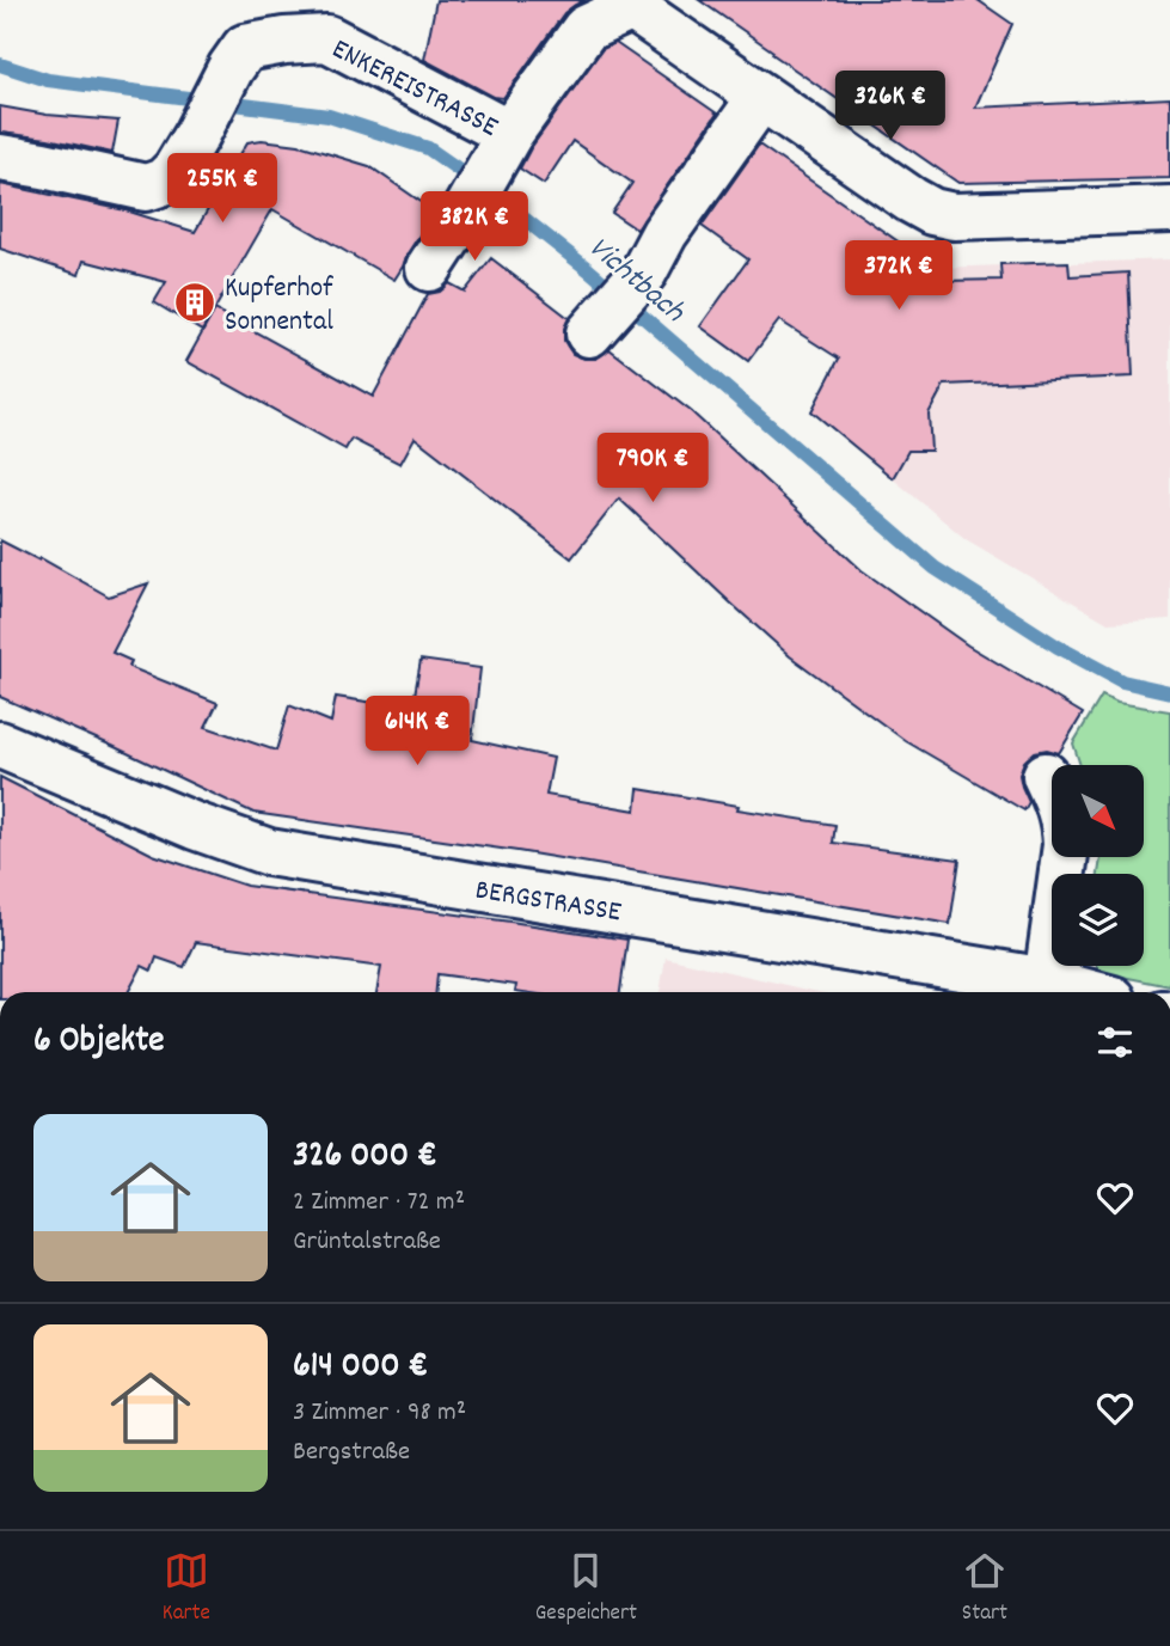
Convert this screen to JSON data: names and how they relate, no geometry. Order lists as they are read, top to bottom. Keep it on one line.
{"streets":{"street":["ENKEREISTRASSE","BERGSTRASSE"]},"water":["Vichtbach"],"places":{"building":["Kupferhof Sonnental"]},"north":"bottom right","page":{"price":["326K €","255K €","382K €","372K €","790K €","614K €"],"heading":"6 Objekte","list":[{"name":"326 000 €","note":"2 Zimmer · 72 m² · Grüntalstraße"},{"name":"614 000 €","note":"3 Zimmer · 98 m² · Bergstraße"}],"tabs":["Karte","Gespeichert","Start"]}}
